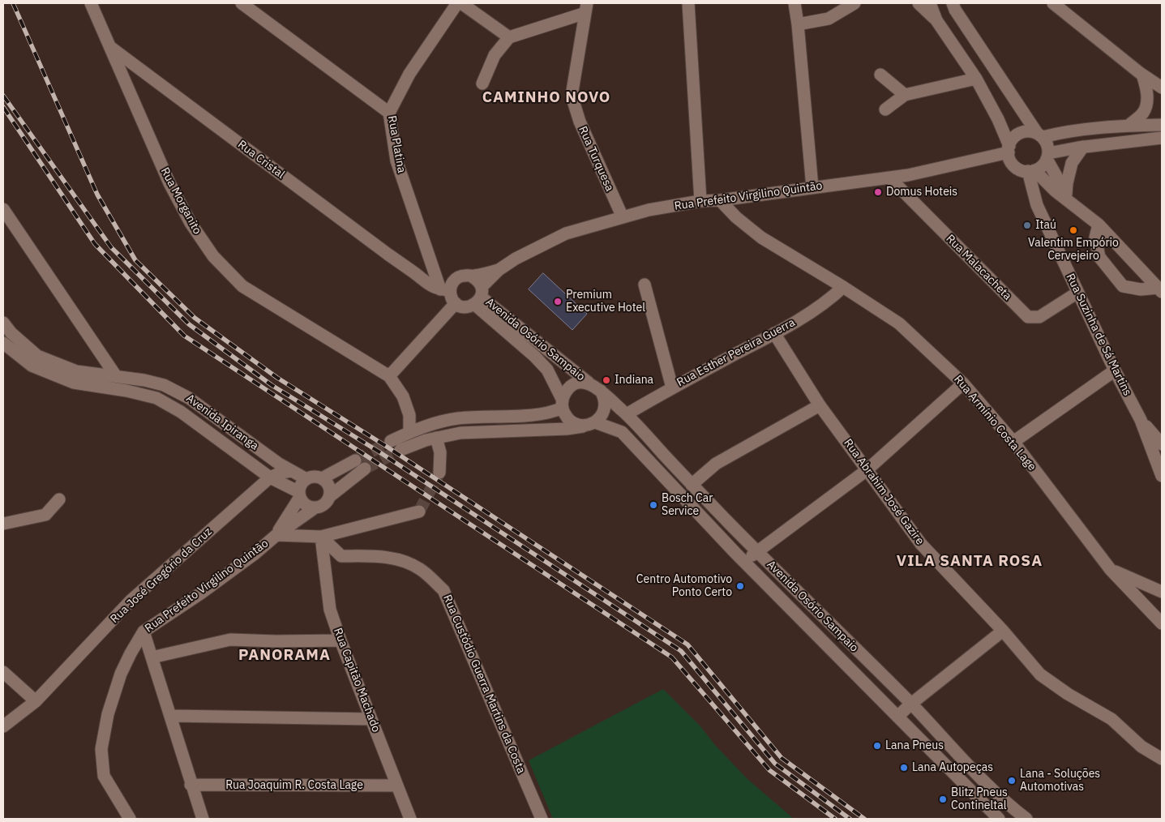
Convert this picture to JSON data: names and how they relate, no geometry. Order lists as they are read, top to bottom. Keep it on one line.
{"streets":{"street":["Rua Platina","Rua Turquesa","Rua Cristal","Rua Prefeito Virgilino Quintão","Rua Morganito","Rua Malacacheta","Rua Suzinha de Sá Martins","Avenida Osório Sampaio","Rua Esther Pereira Guerra","Avenida Ipiranga","Rua Armínio Costa Lage","Rua Abrahim José Gazire","Rua José Gregório da Cruz","Rua Capitão Machado","Rua Custódio Guerra Martins da Costa","Rua Joaquim R. Costa Lage"]},"crossings":[["Rua Platina","Rua Cristal"],["Rua Platina","Rua Prefeito Virgilino Quintão"],["Rua Platina","Avenida Osório Sampaio"],["Rua Turquesa","Rua Prefeito Virgilino Quintão"],["Rua Cristal","Rua Prefeito Virgilino Quintão"],["Rua Cristal","Rua Morganito"],["Rua Cristal","Avenida Osório Sampaio"],["Rua Prefeito Virgilino Quintão","Rua Malacacheta"],["Rua Prefeito Virgilino Quintão","Rua Suzinha de Sá Martins"],["Rua Prefeito Virgilino Quintão","Avenida Osório Sampaio"],["Rua Prefeito Virgilino Quintão","Avenida Ipiranga"],["Rua Prefeito Virgilino Quintão","Rua Armínio Costa Lage"],["Rua Prefeito Virgilino Quintão","Rua Capitão Machado"],["Rua Prefeito Virgilino Quintão","Rua Custódio Guerra Martins da Costa"],["Rua Malacacheta","Rua Suzinha de Sá Martins"],["Avenida Osório Sampaio","Rua Esther Pereira Guerra"],["Rua Esther Pereira Guerra","Rua Armínio Costa Lage"],["Rua Esther Pereira Guerra","Rua Abrahim José Gazire"],["Avenida Ipiranga","Rua José Gregório da Cruz"],["Rua Capitão Machado","Rua Custódio Guerra Martins da Costa"],["Rua Capitão Machado","Rua Joaquim R. Costa Lage"]],"districts":["CAMINHO NOVO","VILA SANTA ROSA","PANORAMA"],"places":["Domus Hoteis","Itaú","Valentim Empório Cervejeiro","Premium Executive Hotel","Indiana","Bosch Car Service","Centro Automotivo Ponto Certo","Lana Pneus","Lana Autopeças","Lana - Soluções Automotivas","Blitz Pneus Contineltal"]}
